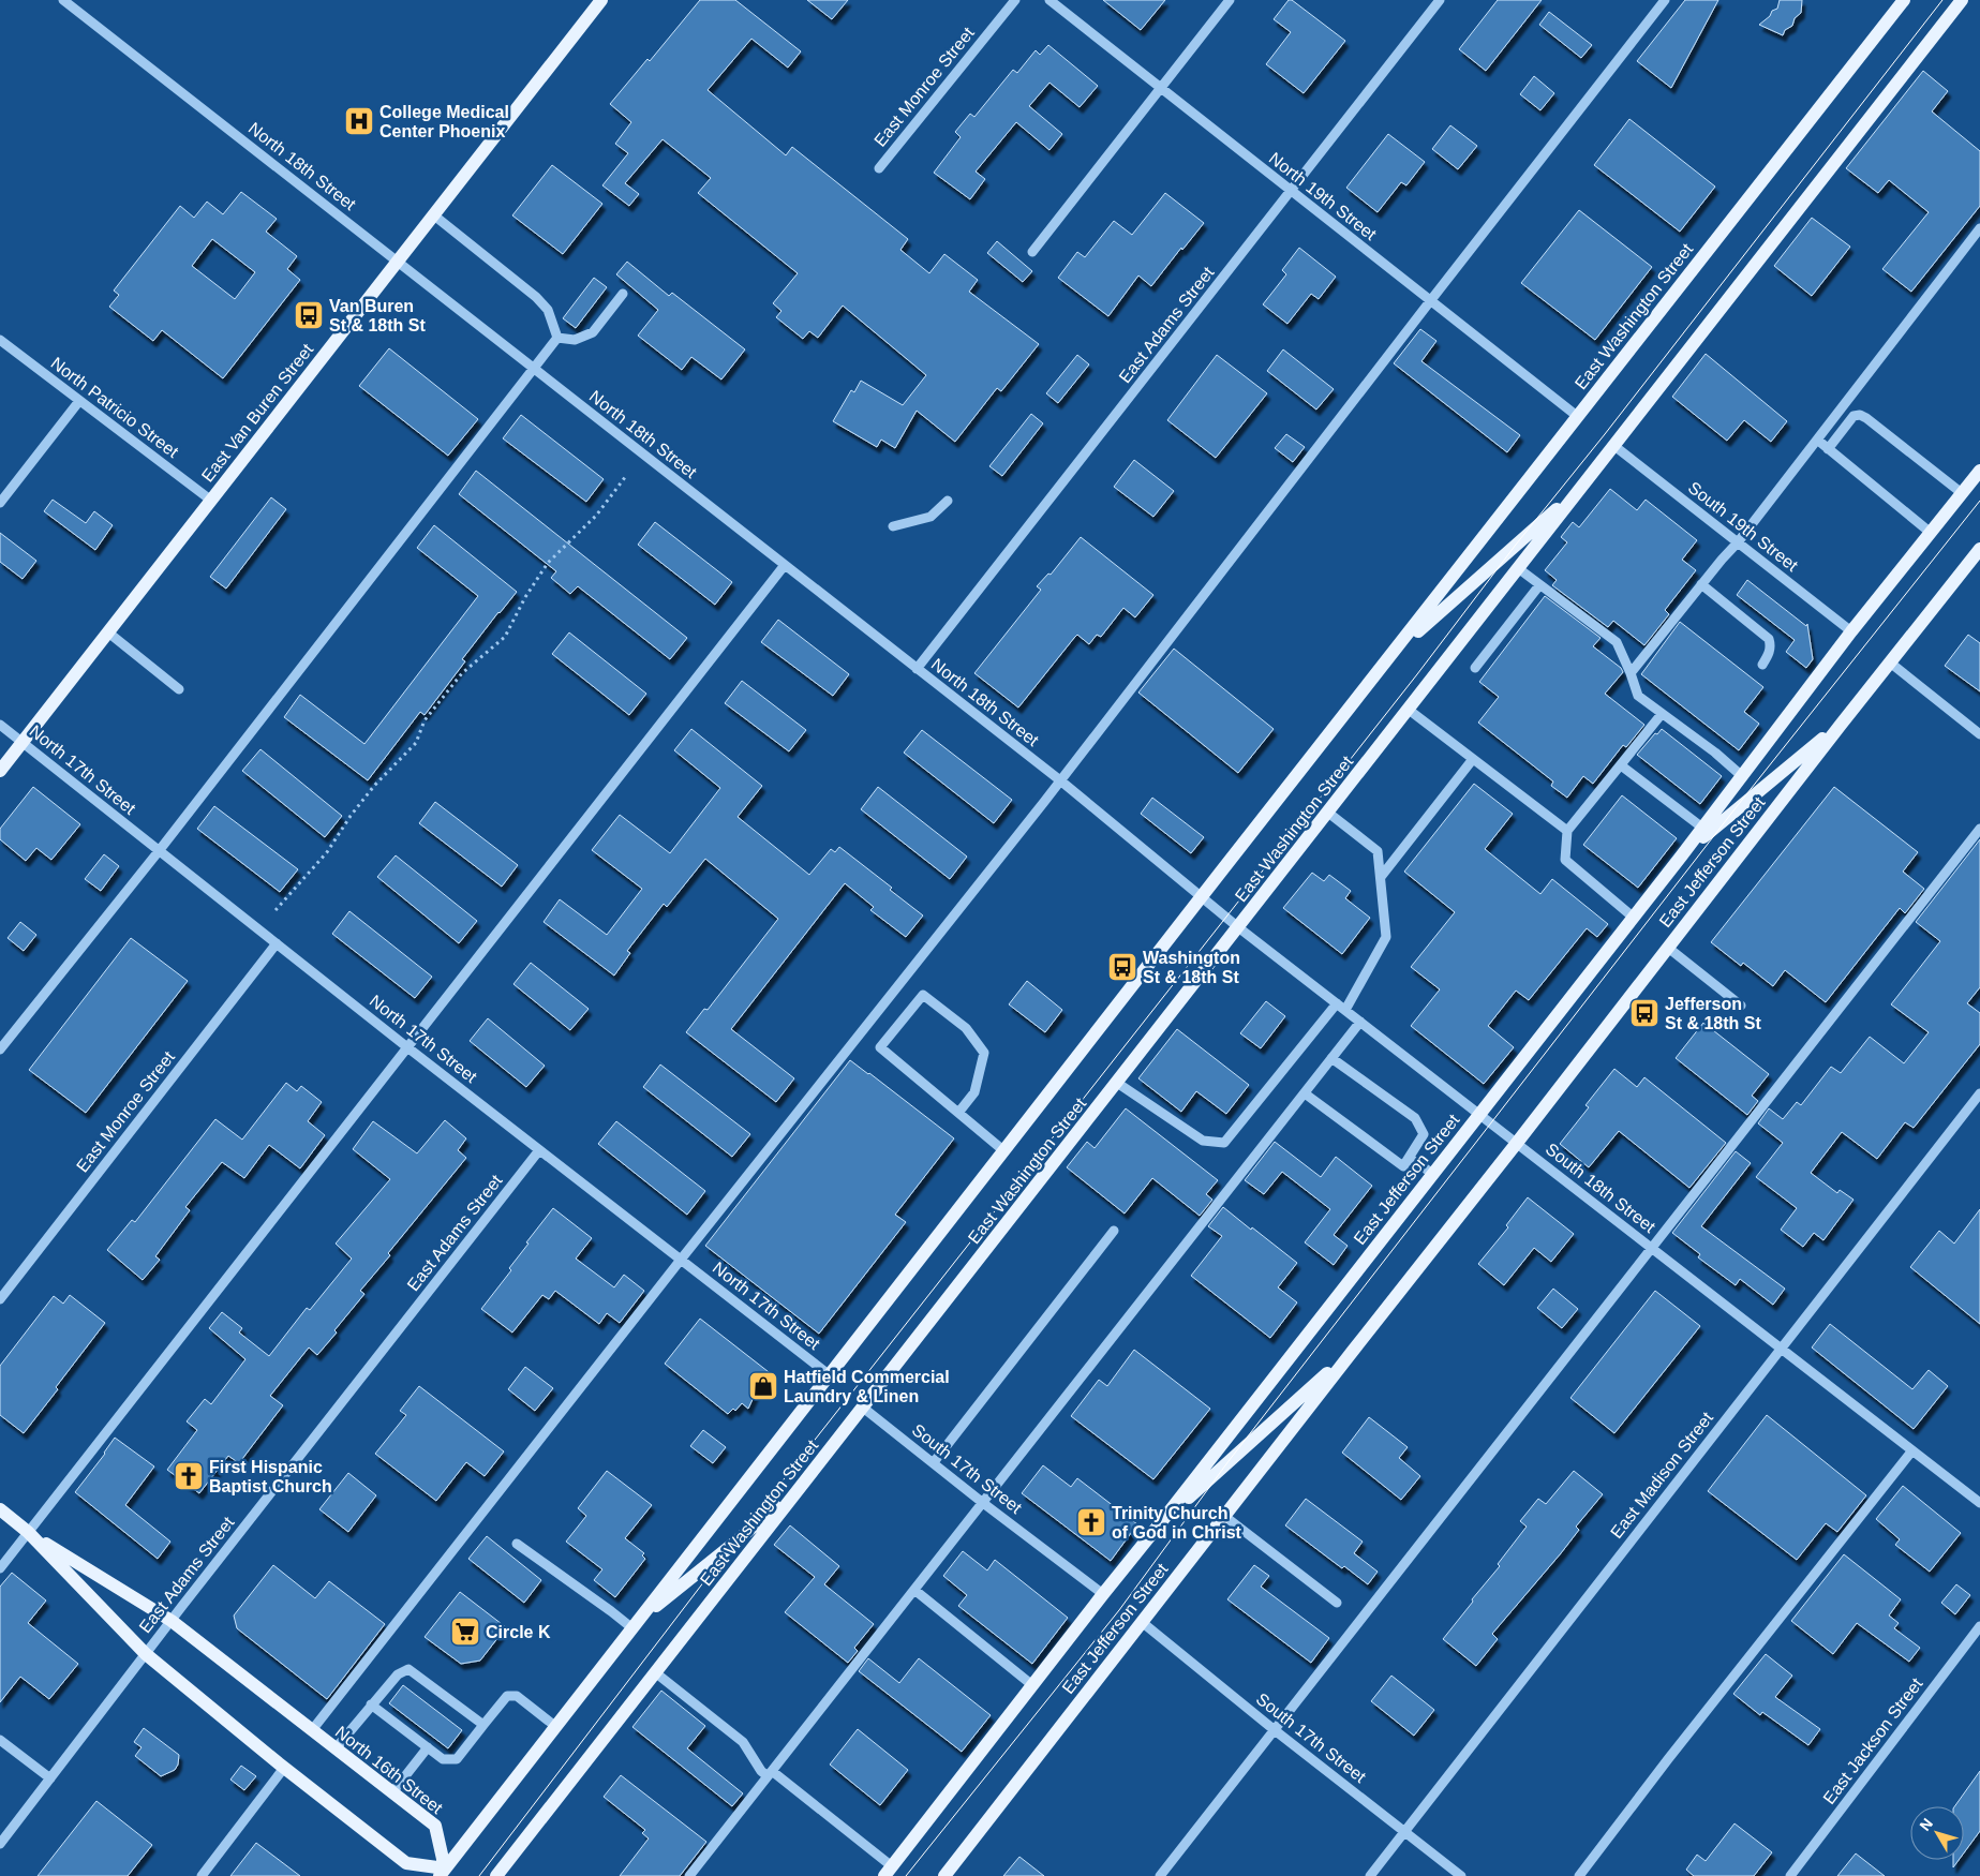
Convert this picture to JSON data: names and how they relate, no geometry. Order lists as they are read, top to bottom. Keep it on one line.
{"streets":{"main road":["East Washington Street","East Van Buren Street","East Jefferson Street","North 16th Street"],"street":["East Monroe Street","North 18th Street","North 19th Street","East Adams Street","North Patricio Street","South 19th Street","North 17th Street","South 18th Street","South 17th Street","East Madison Street","East Jackson Street"]},"crossings":[["East Monroe Street","North 17th Street"],["North 18th Street","East Washington Street"],["North 18th Street","East Adams Street"],["North 18th Street","East Van Buren Street"],["North 18th Street","South 18th Street"],["North 19th Street","East Washington Street"],["North 19th Street","East Adams Street"],["East Washington Street","South 19th Street"],["East Washington Street","North 17th Street"],["East Washington Street","South 18th Street"],["East Washington Street","South 17th Street"],["East Washington Street","North 16th Street"],["East Adams Street","North 17th Street"],["East Adams Street","North 16th Street"],["North Patricio Street","East Van Buren Street"],["East Van Buren Street","North 17th Street"],["South 19th Street","East Jefferson Street"],["East Jefferson Street","South 18th Street"],["East Jefferson Street","South 17th Street"],["South 18th Street","East Madison Street"],["South 17th Street","East Madison Street"]],"places":{"hospital":["College Medical Center Phoenix"],"bus stop":["Van Buren St & 18th St","Washington St & 18th St","Jefferson St & 18th St"],"shop":["Hatfield Commercial Laundry & Linen"],"church":["First Hispanic Baptist Church","Trinity Church of God in Christ"],"supermarket":["Circle K"]},"north":"top left"}
